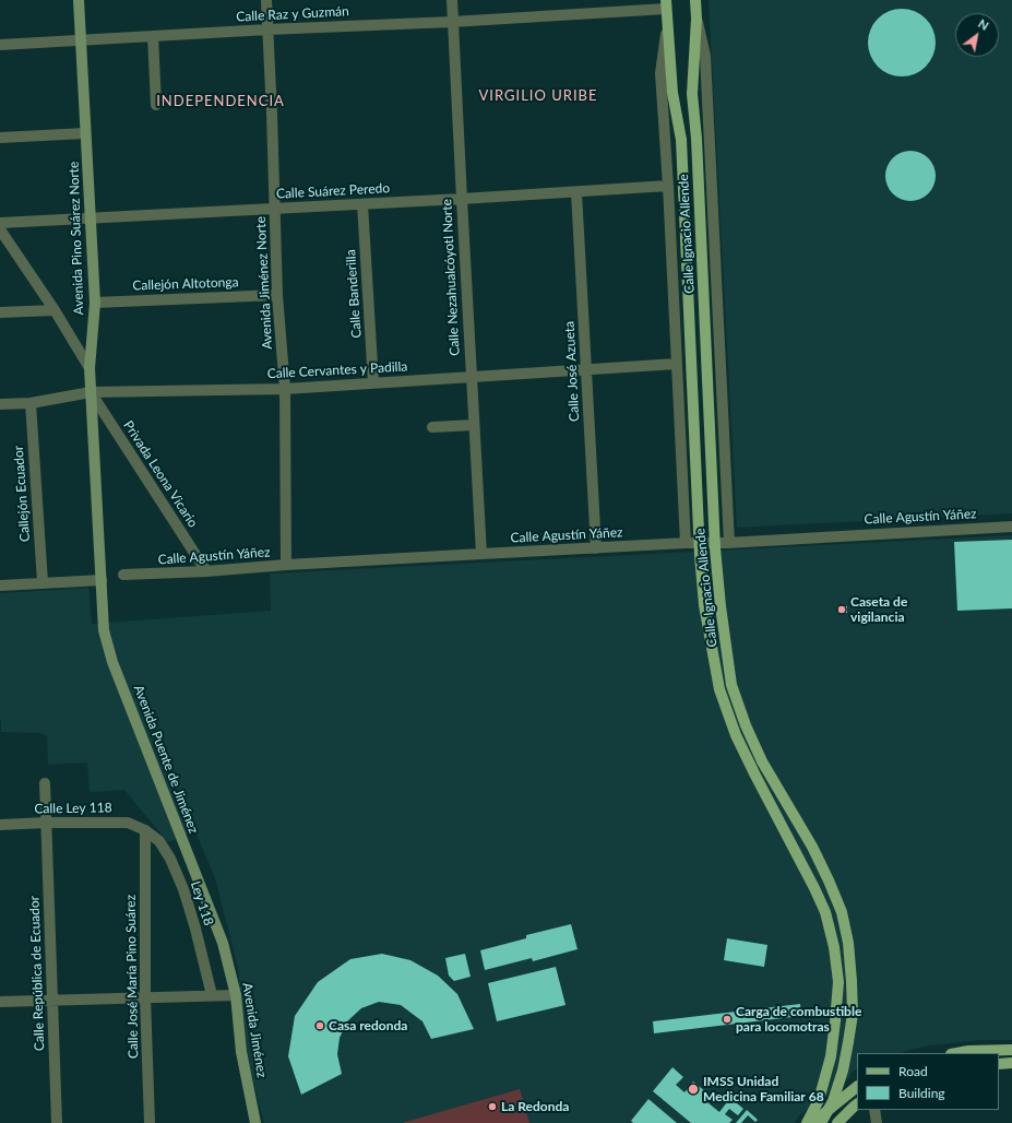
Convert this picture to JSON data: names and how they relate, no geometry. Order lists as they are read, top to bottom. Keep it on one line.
{"streets":{"main road":["Calle Ignacio Allende"],"street":["Calle Raz y Guzmán","Calle Suárez Peredo","Avenida Pino Suárez Norte","Calle Nezahualcóyotl Norte","Avenida Jiménez Norte","Callejón Altotonga","Calle Banderilla","Calle Cervantes y Padilla","Calle José Azueta","Privada Leona Vicario","Callejón Ecuador","Calle Agustín Yáñez","Avenida Puente de Jiménez","Calle Ley 118","Ley 118","Calle República de Ecuador","Calle José María Pino Suárez","Avenida Jiménez"]},"crossings":[["Calle Raz y Guzmán","Calle Ignacio Allende"],["Calle Raz y Guzmán","Avenida Pino Suárez Norte"],["Calle Raz y Guzmán","Calle Nezahualcóyotl Norte"],["Calle Raz y Guzmán","Avenida Jiménez Norte"],["Calle Suárez Peredo","Calle Ignacio Allende"],["Calle Suárez Peredo","Avenida Pino Suárez Norte"],["Calle Suárez Peredo","Calle Nezahualcóyotl Norte"],["Calle Suárez Peredo","Avenida Jiménez Norte"],["Calle Suárez Peredo","Calle Banderilla"],["Calle Suárez Peredo","Calle José Azueta"],["Calle Ignacio Allende","Calle Cervantes y Padilla"],["Calle Ignacio Allende","Calle Agustín Yáñez"],["Avenida Pino Suárez Norte","Callejón Altotonga"],["Avenida Pino Suárez Norte","Calle Cervantes y Padilla"],["Avenida Pino Suárez Norte","Privada Leona Vicario"],["Avenida Pino Suárez Norte","Avenida Puente de Jiménez"],["Calle Nezahualcóyotl Norte","Calle Cervantes y Padilla"],["Calle Nezahualcóyotl Norte","Calle Agustín Yáñez"],["Avenida Jiménez Norte","Callejón Altotonga"],["Avenida Jiménez Norte","Calle Cervantes y Padilla"],["Avenida Jiménez Norte","Calle Agustín Yáñez"],["Calle Banderilla","Calle Cervantes y Padilla"],["Calle Cervantes y Padilla","Calle José Azueta"],["Calle Cervantes y Padilla","Privada Leona Vicario"],["Calle Cervantes y Padilla","Callejón Ecuador"],["Calle José Azueta","Calle Agustín Yáñez"],["Privada Leona Vicario","Calle Agustín Yáñez"],["Avenida Puente de Jiménez","Avenida Jiménez"],["Calle Ley 118","Ley 118"],["Calle Ley 118","Calle República de Ecuador"],["Calle Ley 118","Calle José María Pino Suárez"],["Ley 118","Calle José María Pino Suárez"]],"districts":["VIRGILIO URIBE","INDEPENDENCIA"],"places":["Caseta de vigilancia","Carga de combustible para locomotras","Casa redonda","IMSS Unidad Medicina Familiar 68","La Redonda"],"legend":["Road","Building"],"north":"top right"}
